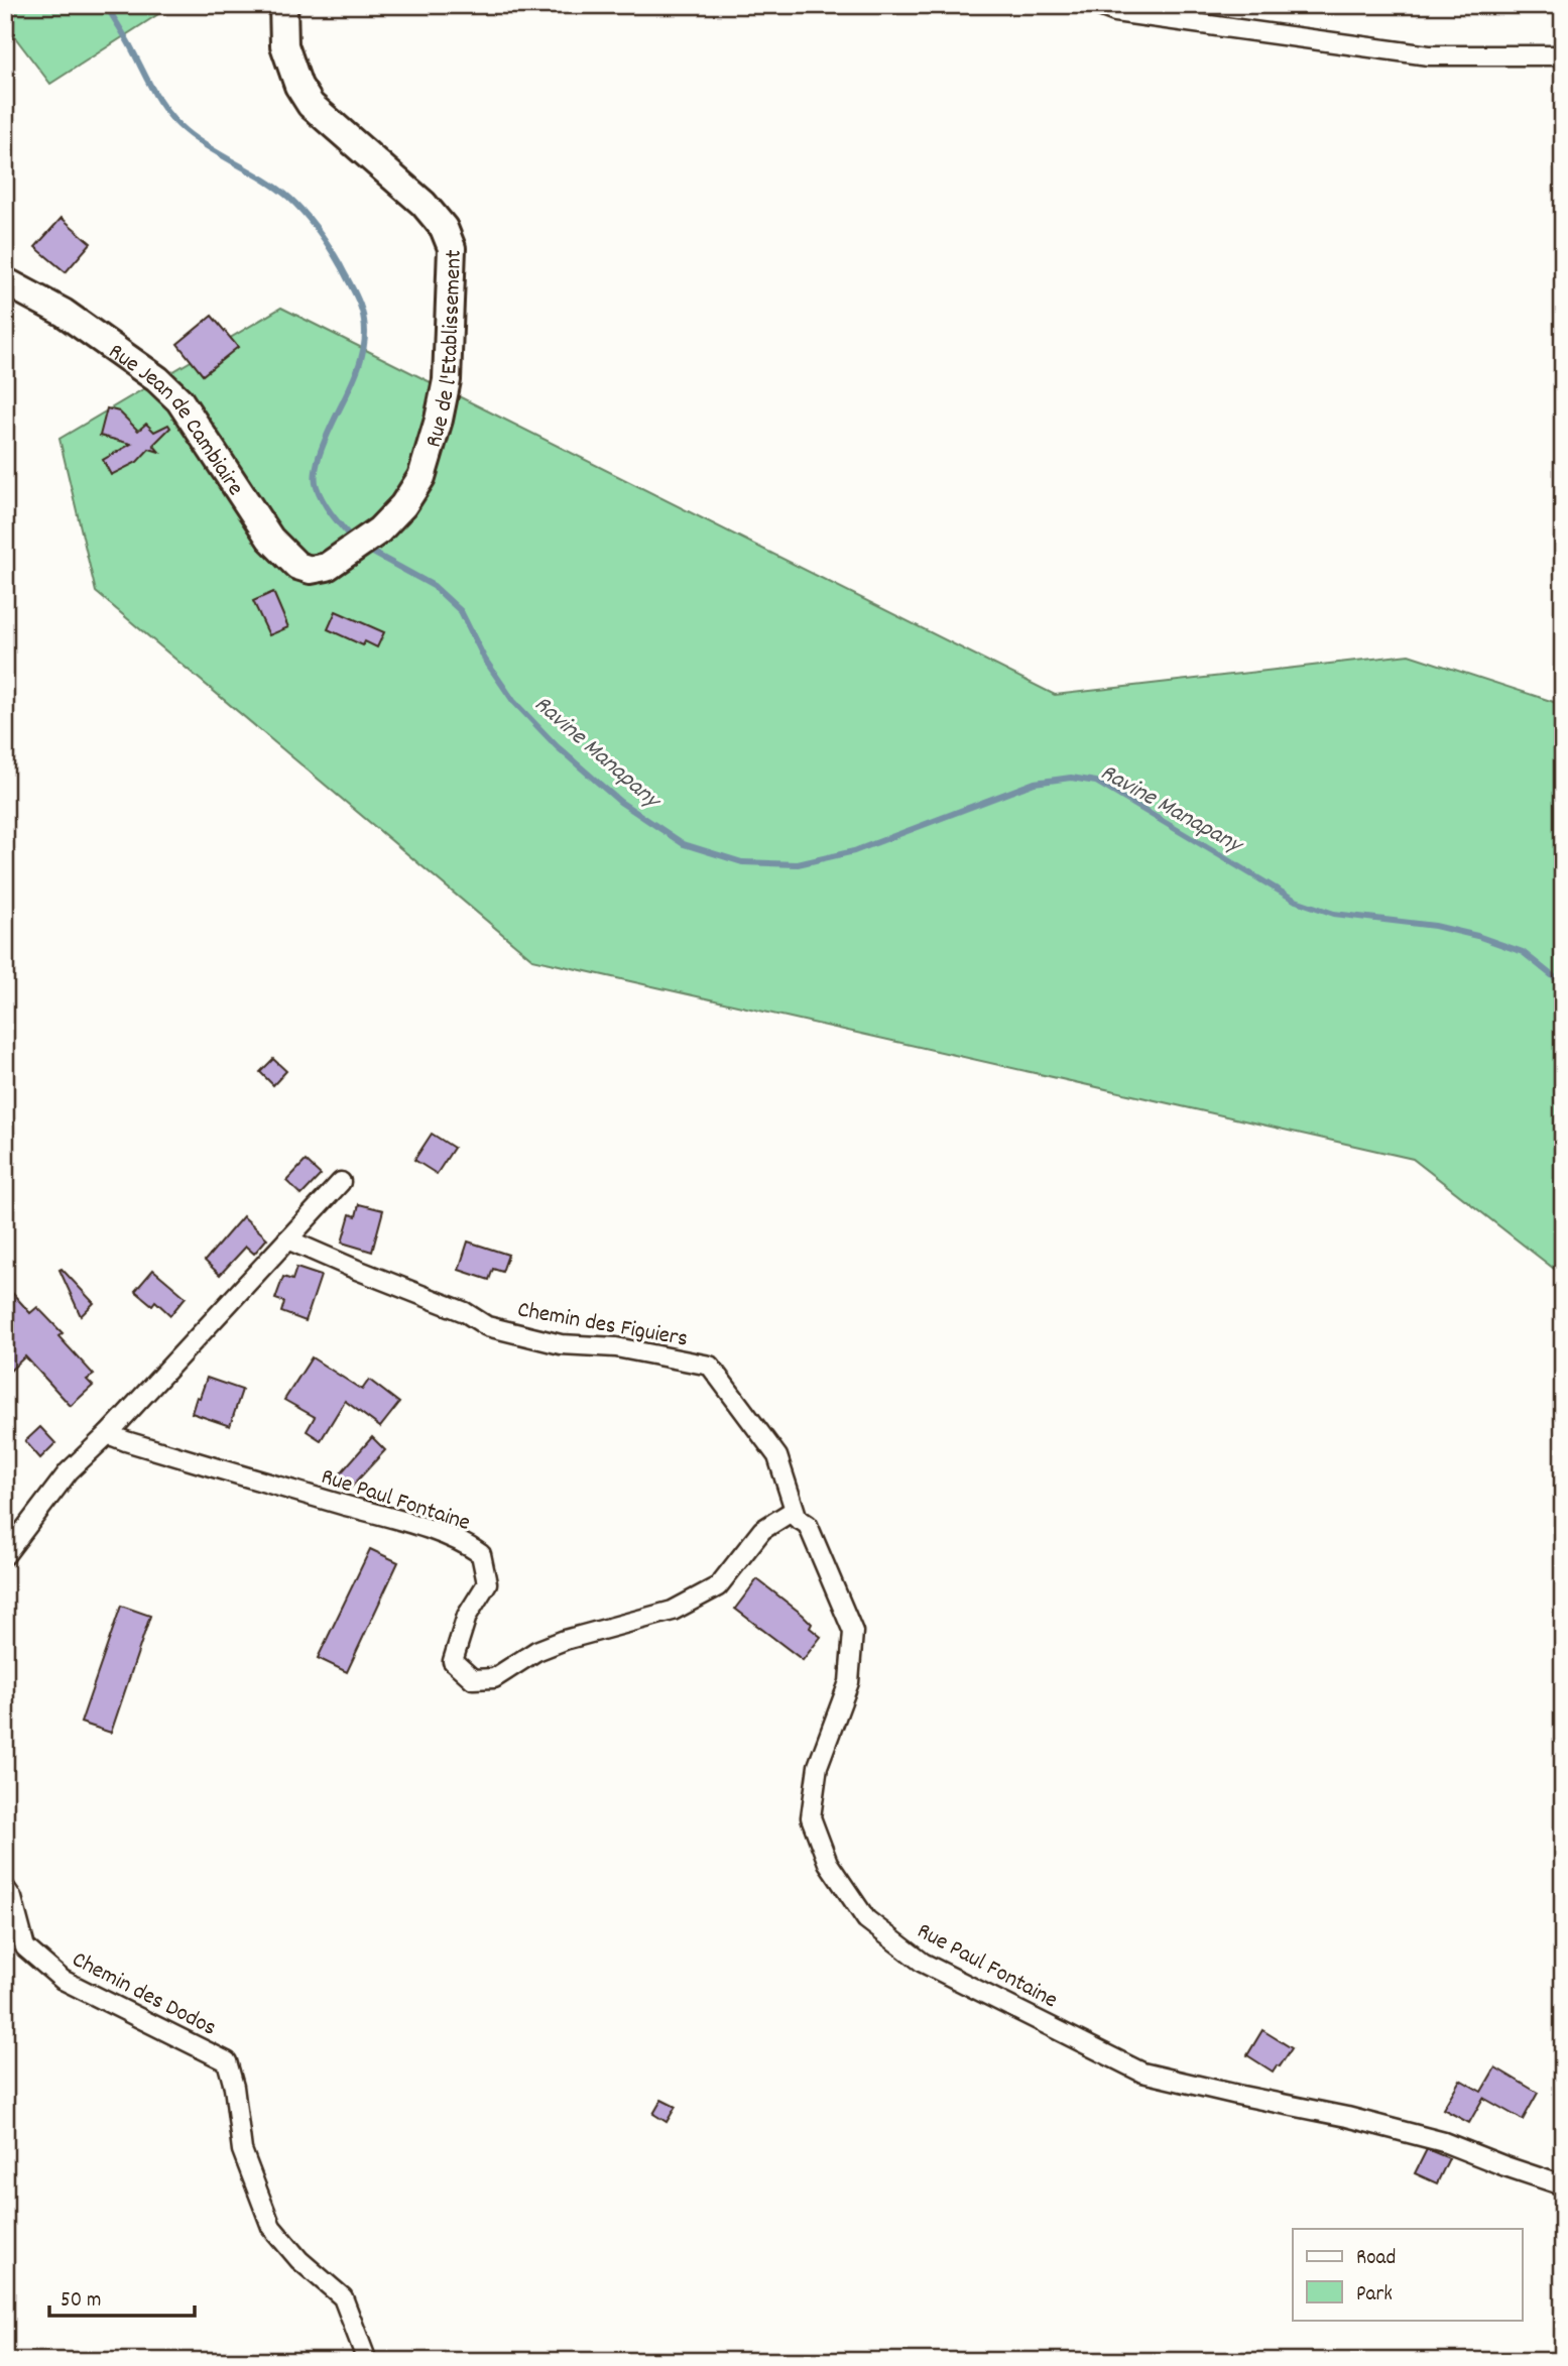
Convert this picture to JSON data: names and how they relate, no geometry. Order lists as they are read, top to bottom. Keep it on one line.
{"streets":{"main road":["Rue de l'Etablissement","Rue Jean de Cambiaire"],"street":["Chemin des Figuiers","Rue Paul Fontaine","Chemin des Dodos"]},"crossings":[["Rue de l'Etablissement","Rue Jean de Cambiaire"],["Chemin des Figuiers","Rue Paul Fontaine"]],"water":["Ravine Manapany"],"legend":["Road","Park"],"scale_bar":"50 m"}
